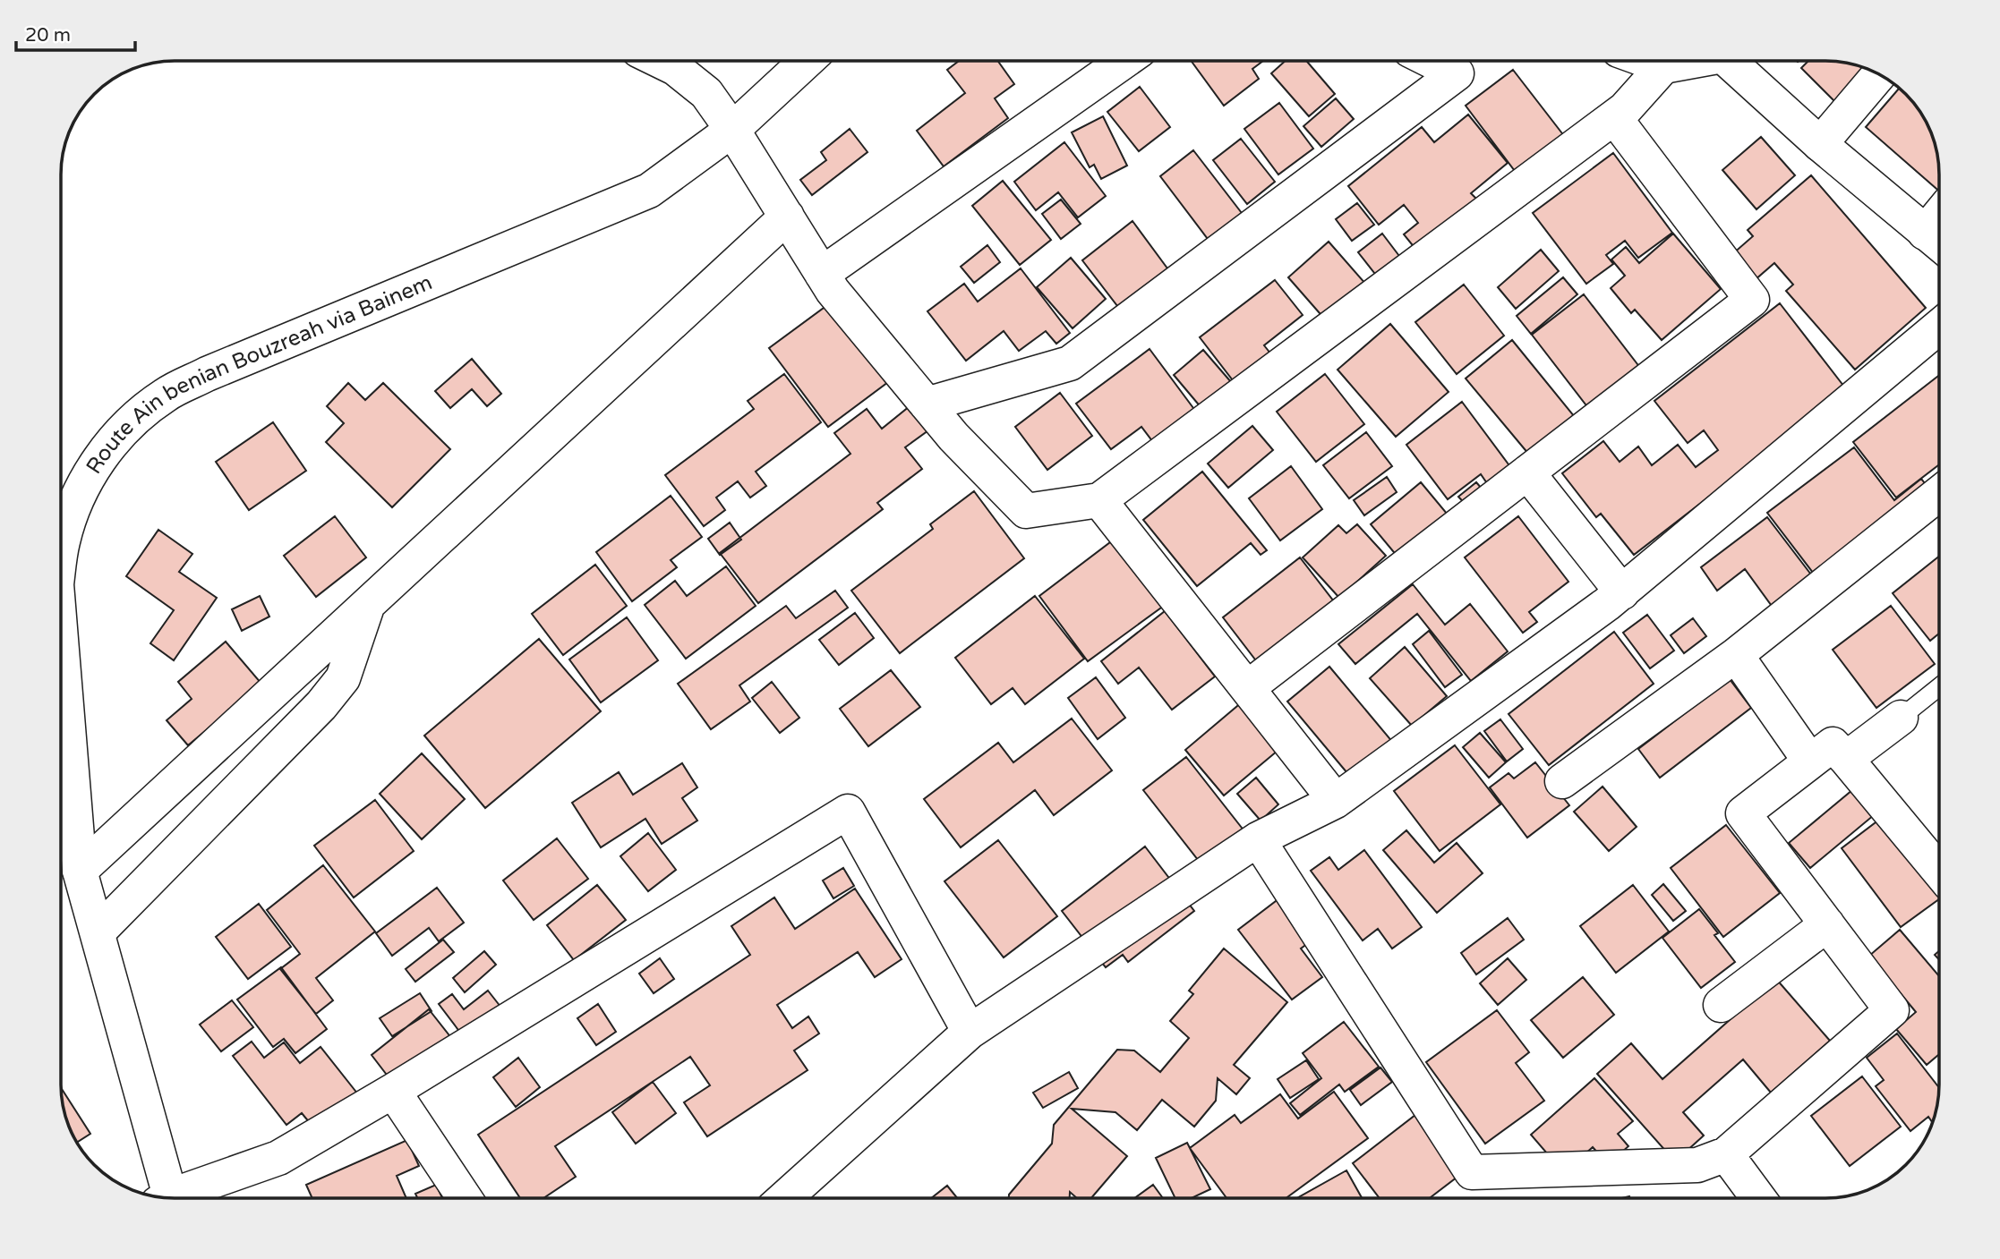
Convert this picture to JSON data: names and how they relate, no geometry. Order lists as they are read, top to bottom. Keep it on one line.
{"streets":{"street":["Route Ain benian Bouzreah via Bainem"]},"scale_bar":"20 m"}
